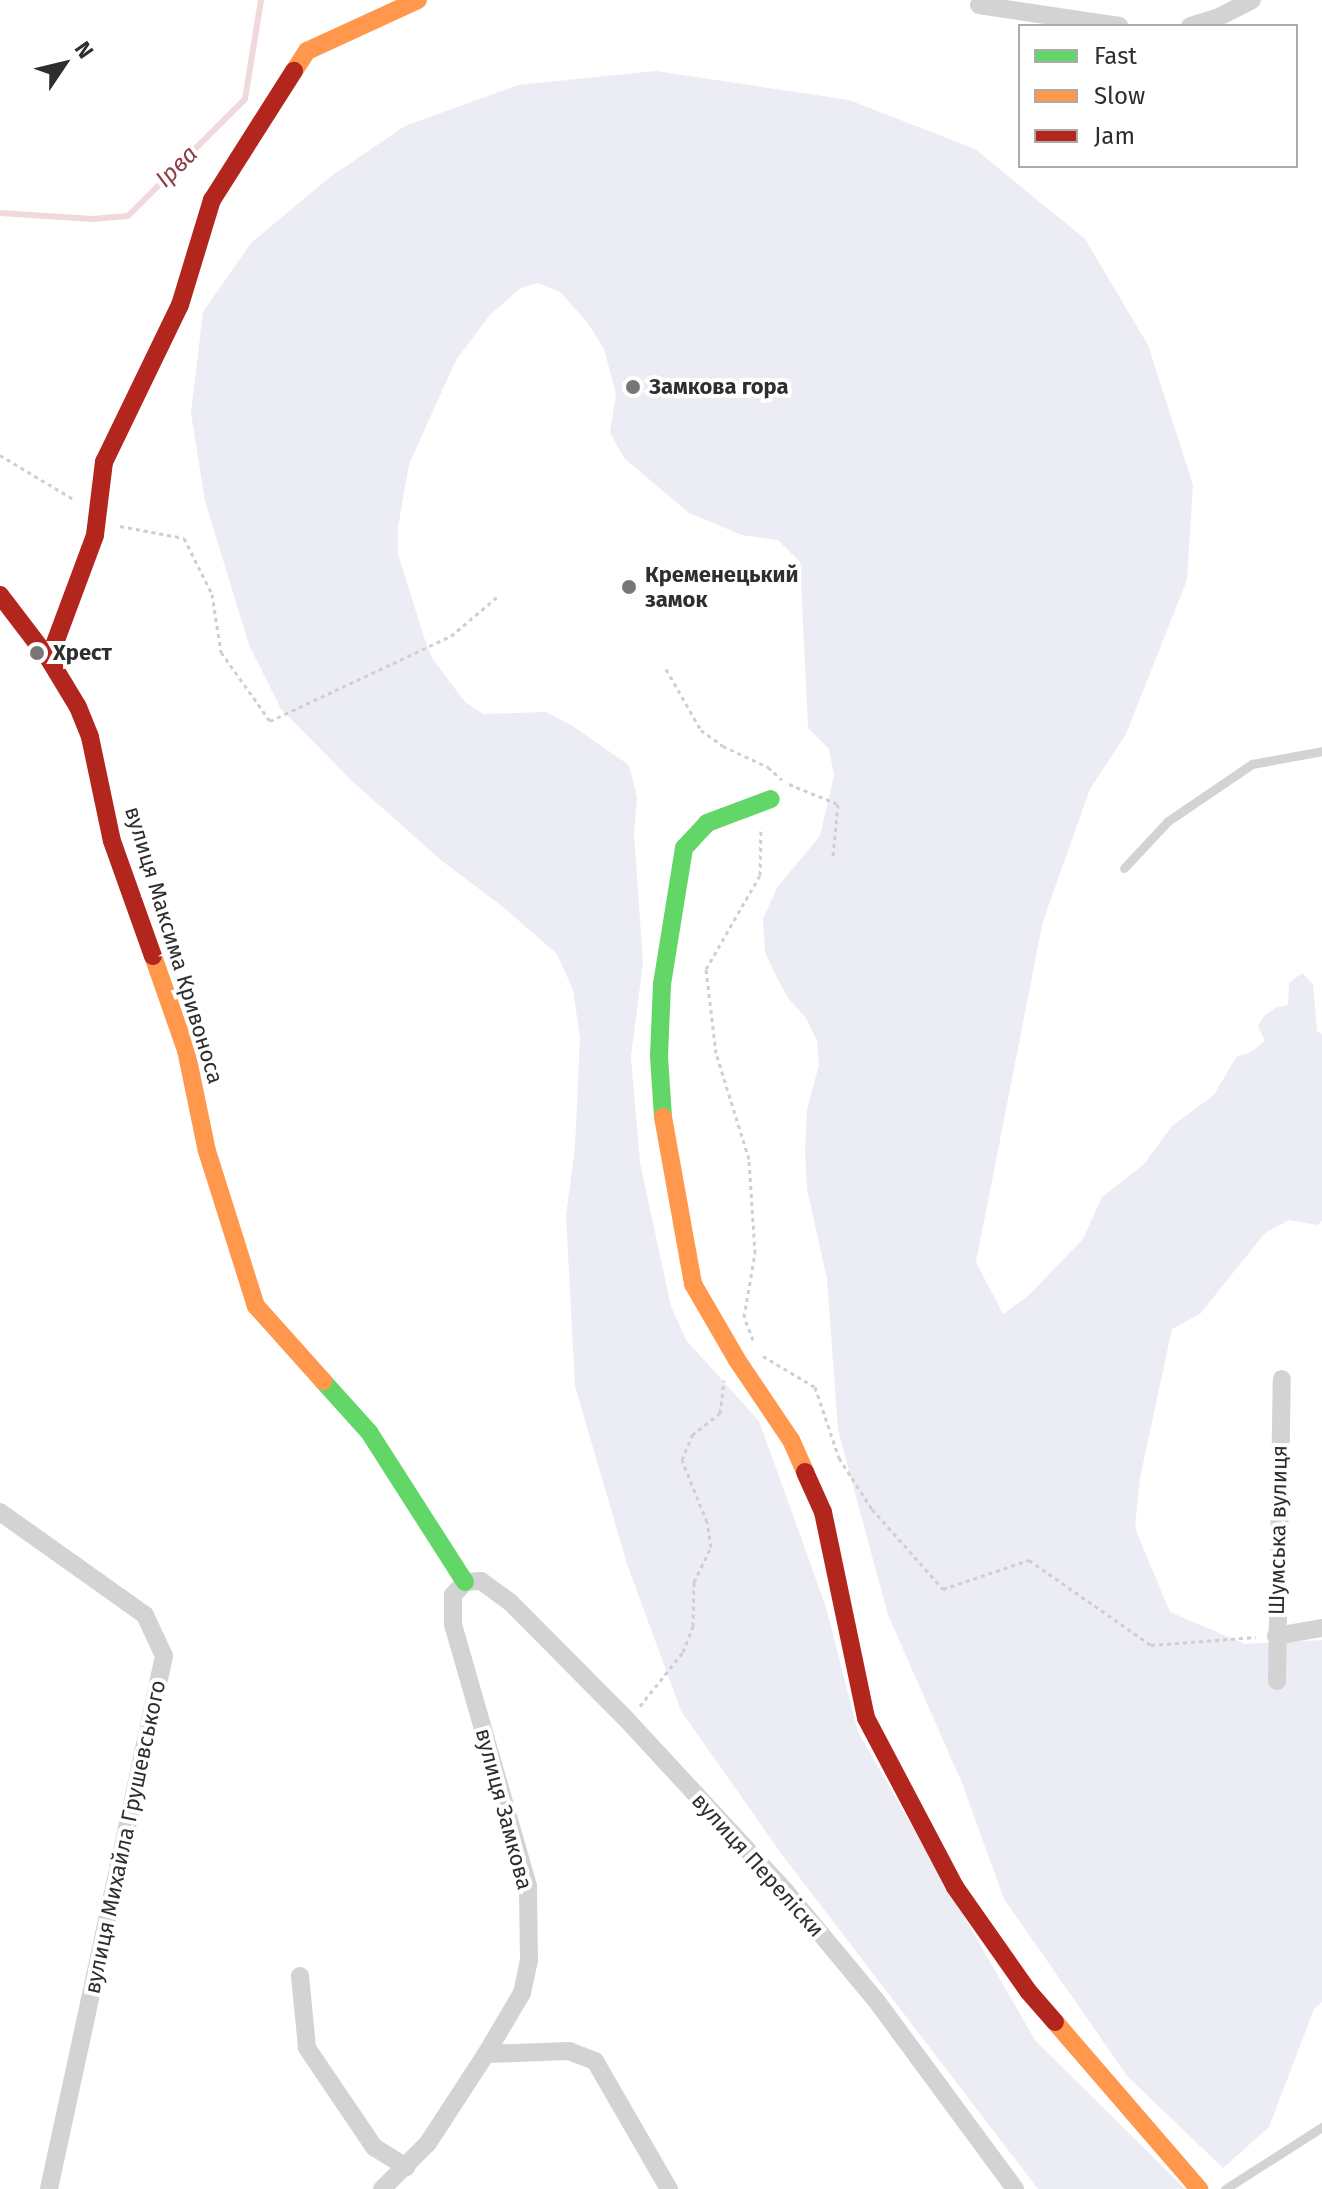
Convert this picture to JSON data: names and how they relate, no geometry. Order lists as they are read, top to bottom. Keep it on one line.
{"streets":{"street":["вулиця Максима Кривоноса","Шумська вулиця","вулиця Замкова","вулиця Михайла Грушевського","вулиця Переліски"]},"crossings":[["вулиця Максима Кривоноса","вулиця Замкова"],["вулиця Максима Кривоноса","вулиця Переліски"],["вулиця Замкова","вулиця Переліски"]],"water":["Ірва"],"places":["Замкова гора","Кременецький замок","Хрест"],"legend":["Fast","Slow","Jam"],"north":"top right"}
